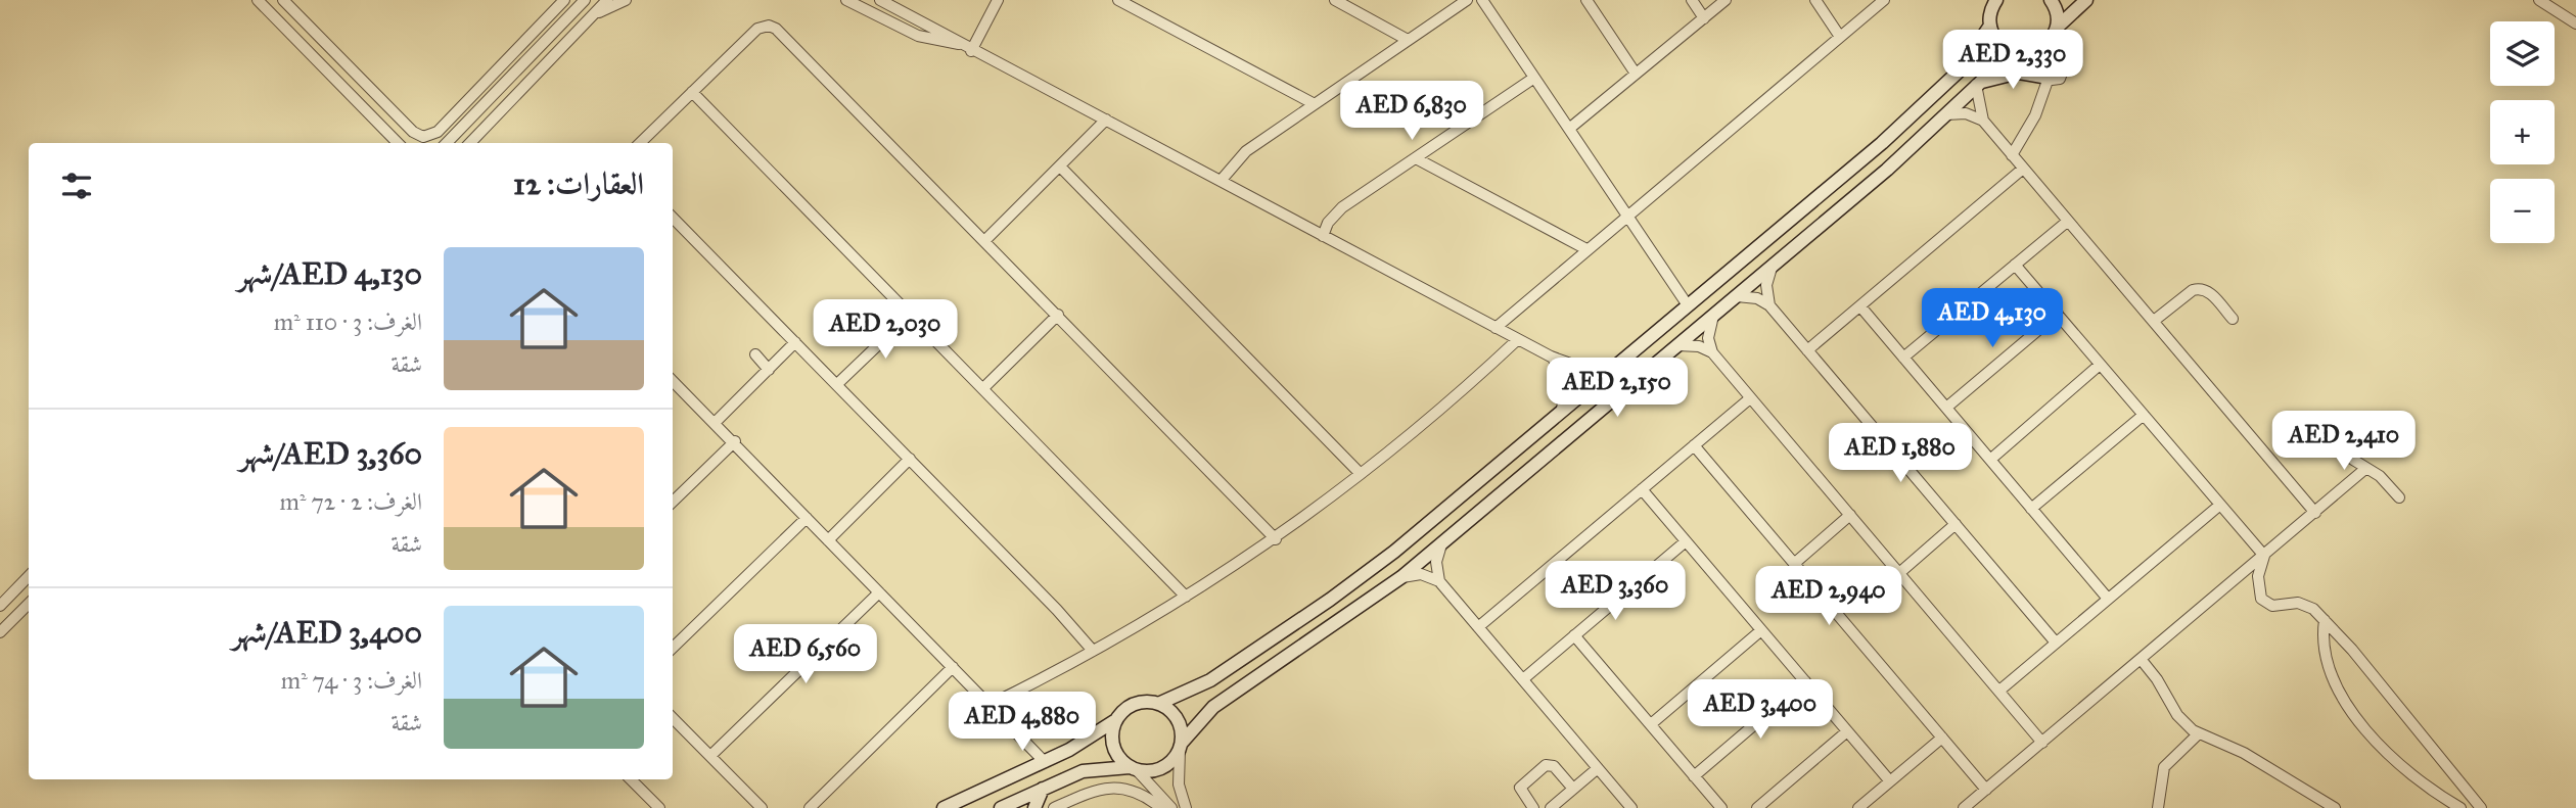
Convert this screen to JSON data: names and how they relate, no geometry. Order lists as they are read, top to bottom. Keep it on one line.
{"page":{"map_buttons":["+","−"],"price":["AED 2,330","AED 6,830","AED 4,130","AED 2,030","AED 2,150","AED 2,410","AED 1,880","AED 3,360","AED 2,940","AED 6,560","AED 3,400","AED 4,880"],"heading":"العقارات: 12","list":[{"name":"AED 4,130/شهر","note":"الغرف: 3 · 110 m² · شقة"},{"name":"AED 3,360/شهر","note":"الغرف: 2 · 72 m² · شقة"},{"name":"AED 3,400/شهر","note":"الغرف: 3 · 74 m² · شقة"}]}}
